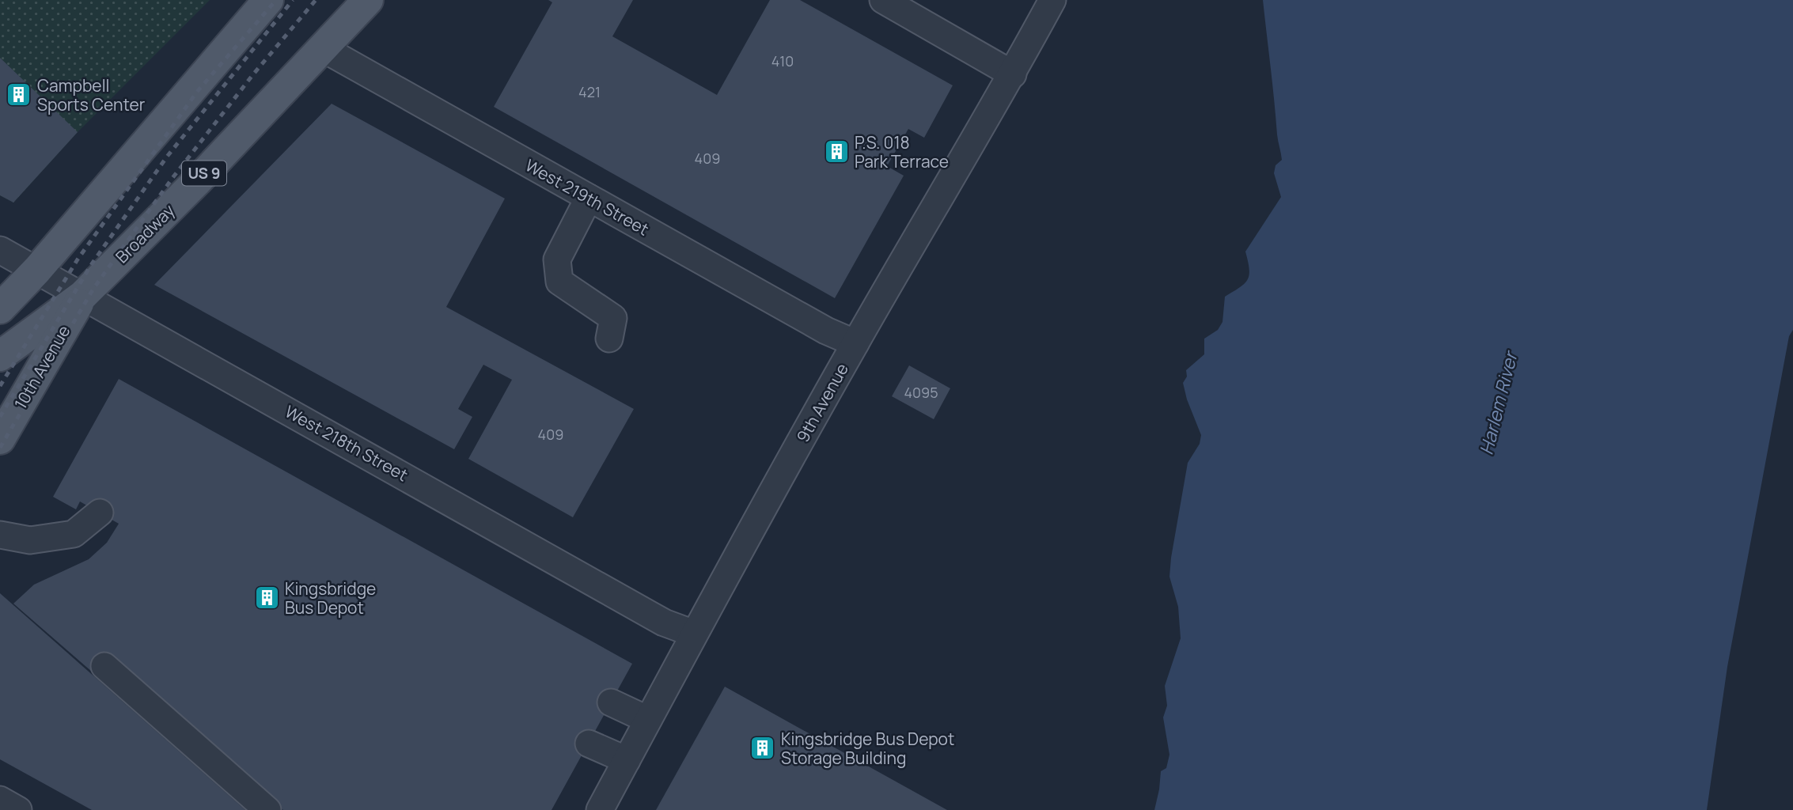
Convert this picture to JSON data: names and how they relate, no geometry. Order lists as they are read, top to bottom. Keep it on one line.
{"streets":{"main road":["US 9","Broadway","10th Avenue"],"street":["West 219th Street","9th Avenue","West 218th Street"]},"crossings":[["West 219th Street","Broadway"],["West 219th Street","9th Avenue"],["Broadway","10th Avenue"],["Broadway","West 218th Street"],["10th Avenue","West 218th Street"],["9th Avenue","West 218th Street"]],"water":["Harlem River"],"places":{"building":["Campbell Sports Center","P.S. 018 Park Terrace","Kingsbridge Bus Depot","Kingsbridge Bus Depot Storage Building"]},"house_numbers":["410","421","409","4095","409"]}
